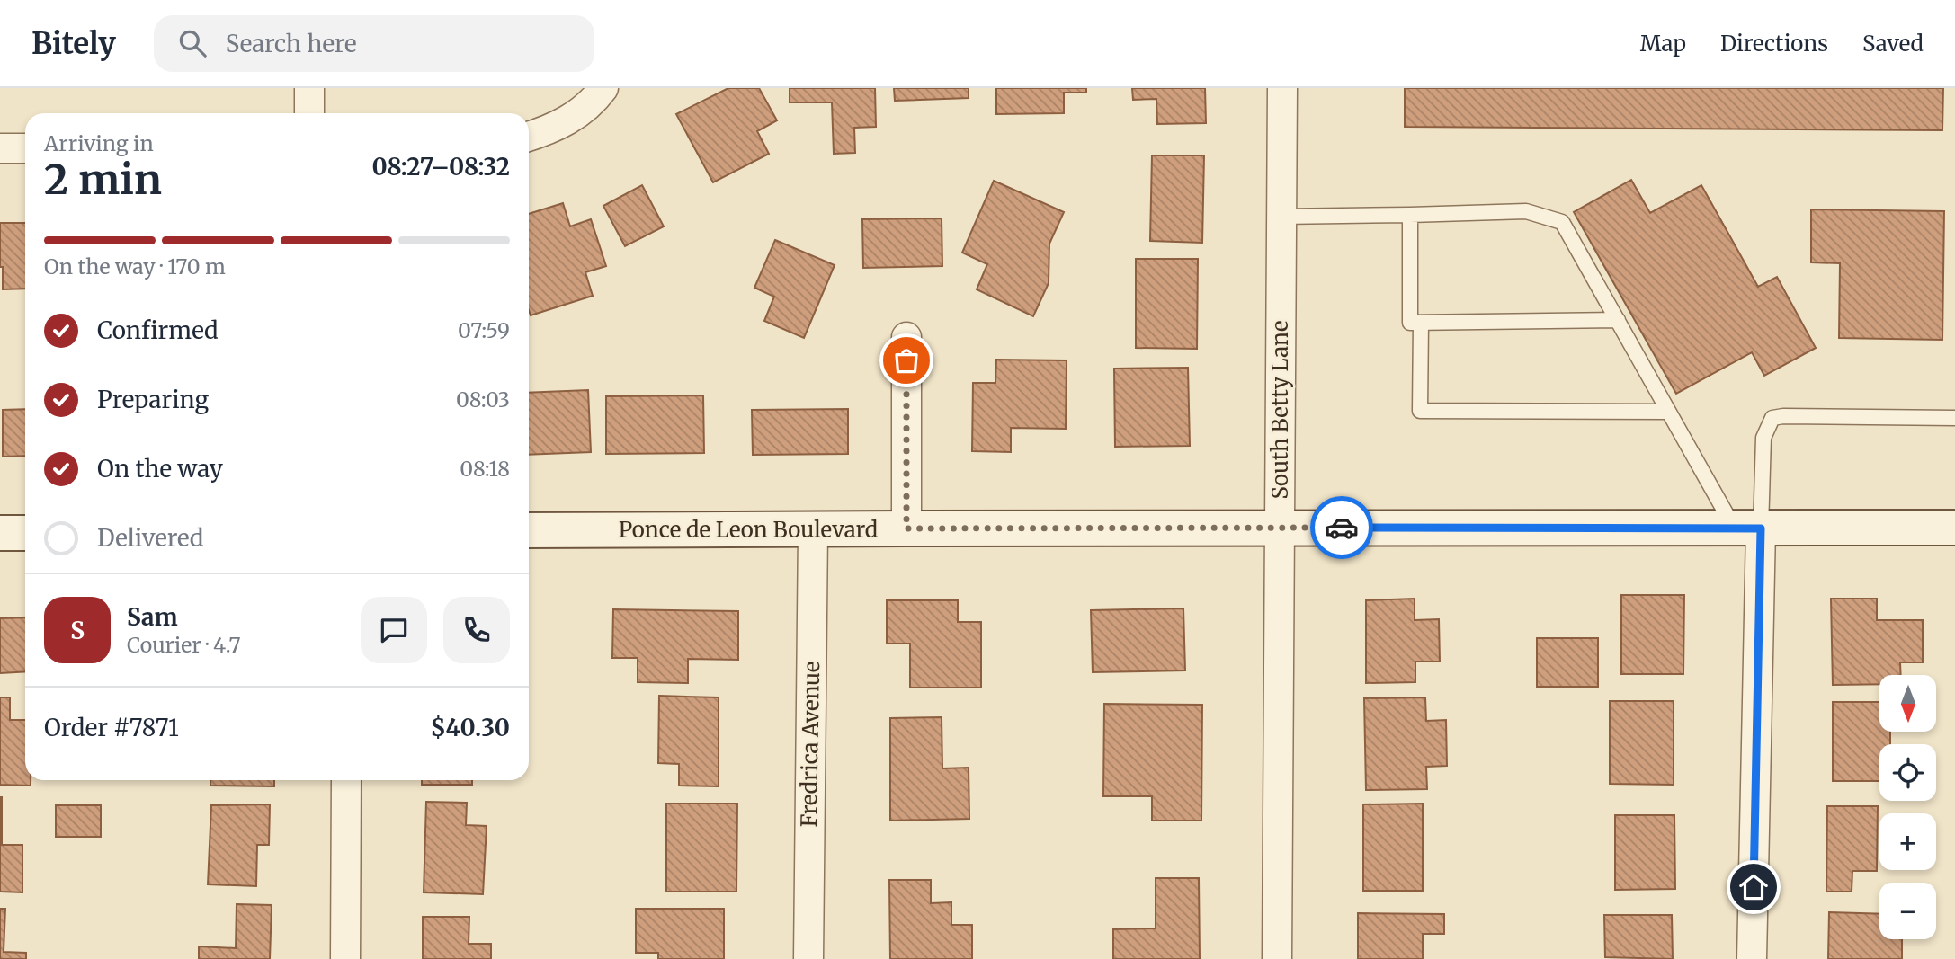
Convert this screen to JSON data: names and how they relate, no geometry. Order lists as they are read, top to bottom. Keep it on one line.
{"streets":{"street":["South Betty Lane","Ponce de Leon Boulevard","Fredrica Avenue"]},"crossings":[["South Betty Lane","Ponce de Leon Boulevard"],["Ponce de Leon Boulevard","Fredrica Avenue"]],"north":"bottom","page":{"header":"Bitely","search":"Search here","nav":["Map","Directions","Saved"],"heading":["2 min","Arriving in","08:27–08:32"],"panel":["Sam","Courier · 4.7","Order #7871","$40.30"],"bar":"On the way · 170 m","list":[["Confirmed","07:59"],["Preparing","08:03"],["On the way","08:18"],"Delivered"],"round":"S","map_buttons":["+","−"]}}
